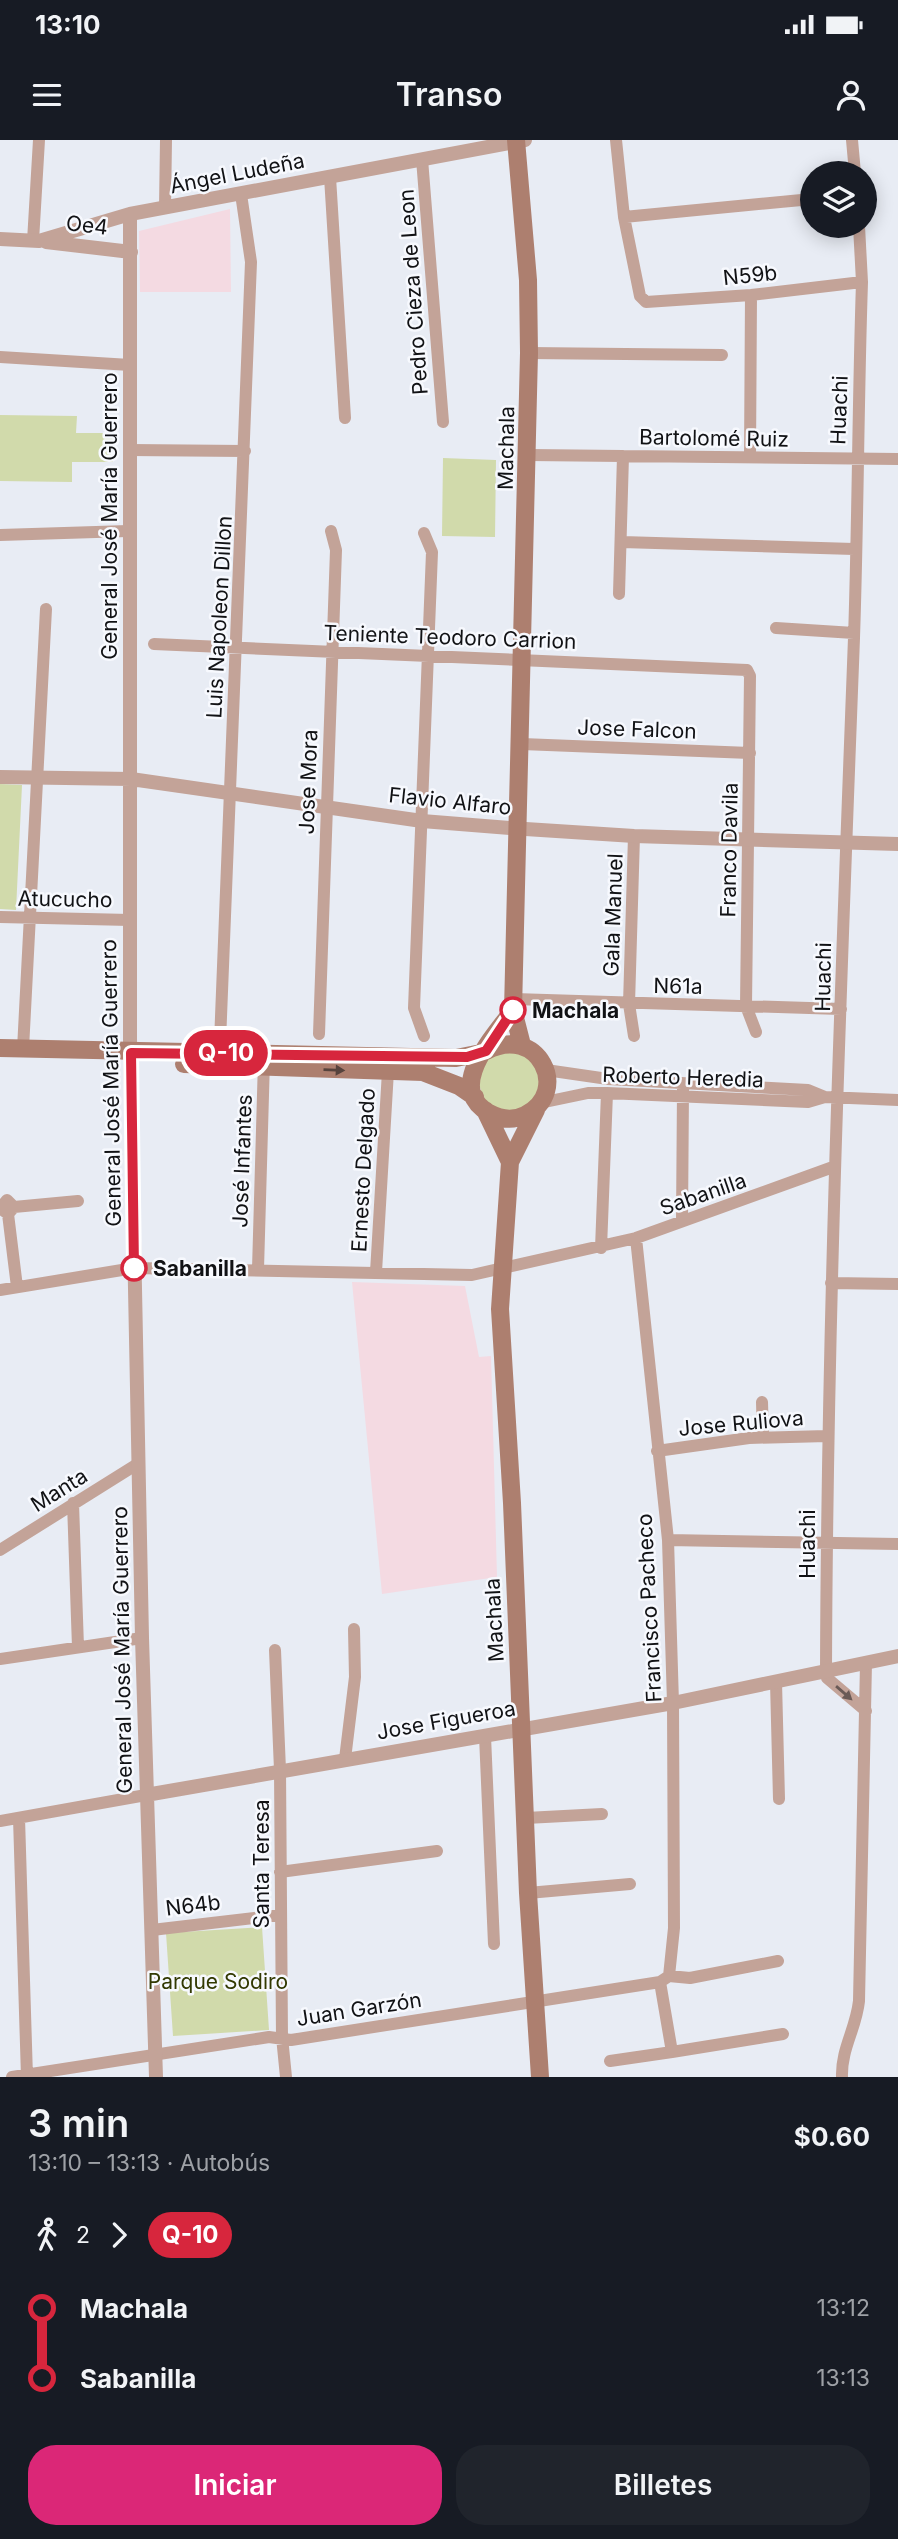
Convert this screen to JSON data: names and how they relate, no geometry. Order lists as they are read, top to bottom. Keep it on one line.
{"streets":{"main road":["Machala"],"street":["Ángel Ludeña","Oe4","N59b","Pedro Cieza de Leon","Huachi","Bartolomé Ruiz","General José María Guerrero","Luis Napoleon Dillon","Teniente Teodoro Carrion","Jose Falcon","Jose Mora","Flavio Alfaro","Franco Davila","Atucucho","Gala Manuel","N61a","Roberto Heredia","José Infantes","Ernesto Delgado","Sabanilla","Jose Ruliova","Manta","Francisco Pacheco","Jose Figueroa","Santa Teresa","N64b","Juan Garzón"]},"crossings":[["Ángel Ludeña","Oe4"],["Ángel Ludeña","Pedro Cieza de Leon"],["Ángel Ludeña","Machala"],["Ángel Ludeña","General José María Guerrero"],["Ángel Ludeña","Luis Napoleon Dillon"],["Oe4","General José María Guerrero"],["N59b","Huachi"],["Huachi","Bartolomé Ruiz"],["Huachi","Flavio Alfaro"],["Huachi","N61a"],["Huachi","Roberto Heredia"],["Huachi","Sabanilla"],["Huachi","Jose Ruliova"],["Huachi","Jose Figueroa"],["Bartolomé Ruiz","Machala"],["Machala","Teniente Teodoro Carrion"],["Machala","Jose Falcon"],["Machala","Flavio Alfaro"],["Machala","N61a"],["Machala","Roberto Heredia"],["Machala","Sabanilla"],["Machala","Jose Figueroa"],["Machala","Juan Garzón"],["General José María Guerrero","Flavio Alfaro"],["General José María Guerrero","Atucucho"],["General José María Guerrero","Sabanilla"],["General José María Guerrero","Manta"],["General José María Guerrero","Jose Figueroa"],["General José María Guerrero","N64b"],["General José María Guerrero","Juan Garzón"],["Luis Napoleon Dillon","Teniente Teodoro Carrion"],["Luis Napoleon Dillon","Flavio Alfaro"],["Teniente Teodoro Carrion","Jose Mora"],["Teniente Teodoro Carrion","Franco Davila"],["Jose Falcon","Franco Davila"],["Jose Mora","Flavio Alfaro"],["Flavio Alfaro","Franco Davila"],["Flavio Alfaro","Gala Manuel"],["Franco Davila","N61a"],["Gala Manuel","N61a"],["José Infantes","Sabanilla"],["Ernesto Delgado","Sabanilla"],["Sabanilla","Francisco Pacheco"],["Jose Ruliova","Francisco Pacheco"],["Francisco Pacheco","Jose Figueroa"],["Francisco Pacheco","Juan Garzón"],["Jose Figueroa","Santa Teresa"],["Santa Teresa","N64b"],["Santa Teresa","Juan Garzón"]],"parks":["Parque Sodiro"],"places":["Machala","Sabanilla"],"lines":["bus line Q-10"],"page":{"status":"13:10","header":"Transo","on_map":"Q-10","heading":["3 min","13:10 – 13:13 · Autobús","$0.60"],"legs":["2","Q-10"],"list":[{"name":"Machala","value":"13:12"},{"name":"Sabanilla","value":"13:13"}],"buttons":["Iniciar","Billetes"]}}
